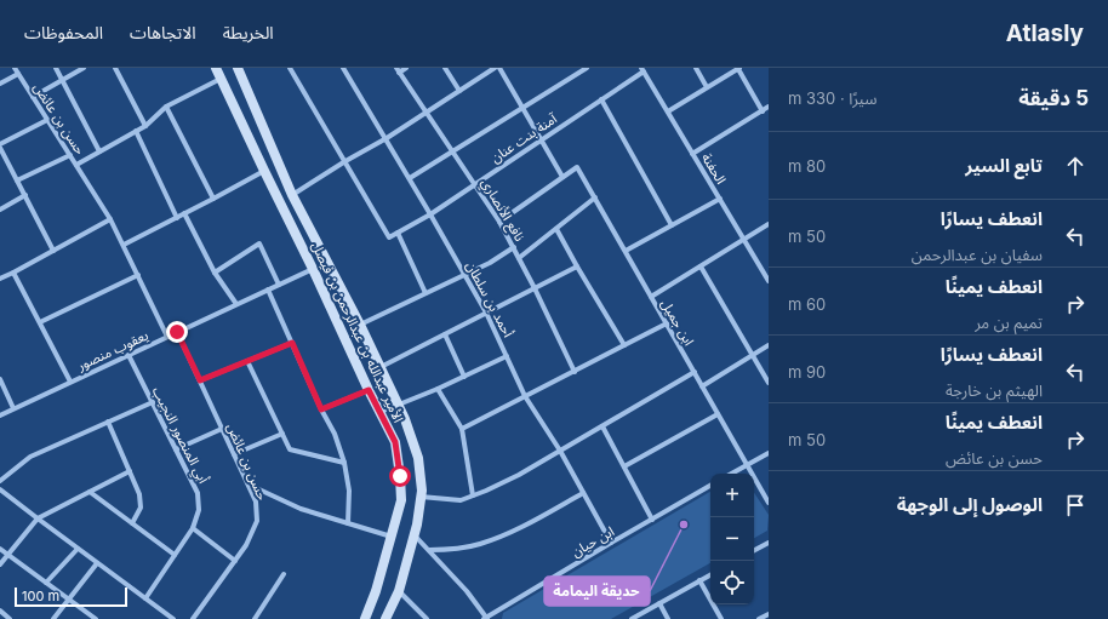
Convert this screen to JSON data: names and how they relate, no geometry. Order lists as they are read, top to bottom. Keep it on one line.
{"streets":{"main road":["الأمير عبدالله بن عبدالرحمن بن فيصل"],"street":["حسن بن عائض","آمنة بنت عنان","الحفنة","نافع الأنصاري","أحمد بن سلطان","ابن جميل","يعقوب منصور","أبي المنصور النجيب","ابن حيان"]},"crossings":[["حسن بن عائض","يعقوب منصور"],["آمنة بنت عنان","الحفنة"],["آمنة بنت عنان","نافع الأنصاري"],["آمنة بنت عنان","أحمد بن سلطان"],["نافع الأنصاري","ابن جميل"],["أحمد بن سلطان","ابن حيان"],["الأمير عبدالله بن عبدالرحمن بن فيصل","يعقوب منصور"],["يعقوب منصور","أبي المنصور النجيب"]],"places":["حديقة اليمامة"],"scale_bar":"100 m","page":{"header":"Atlasly","nav":["الخريطة","الاتجاهات","المحفوظات"],"heading":["5 دقيقة","سيرًا · 330 m"],"list":[["تابع السير","80 m"],["انعطف يسارًا","سفيان بن عبدالرحمن","50 m"],["انعطف يمينًا","تميم بن مر","60 m"],["انعطف يسارًا","الهيثم بن خارجة","90 m"],["انعطف يمينًا","حسن بن عائض","50 m"],"الوصول إلى الوجهة"],"map_buttons":["+","−"],"scale":"100 m"}}
